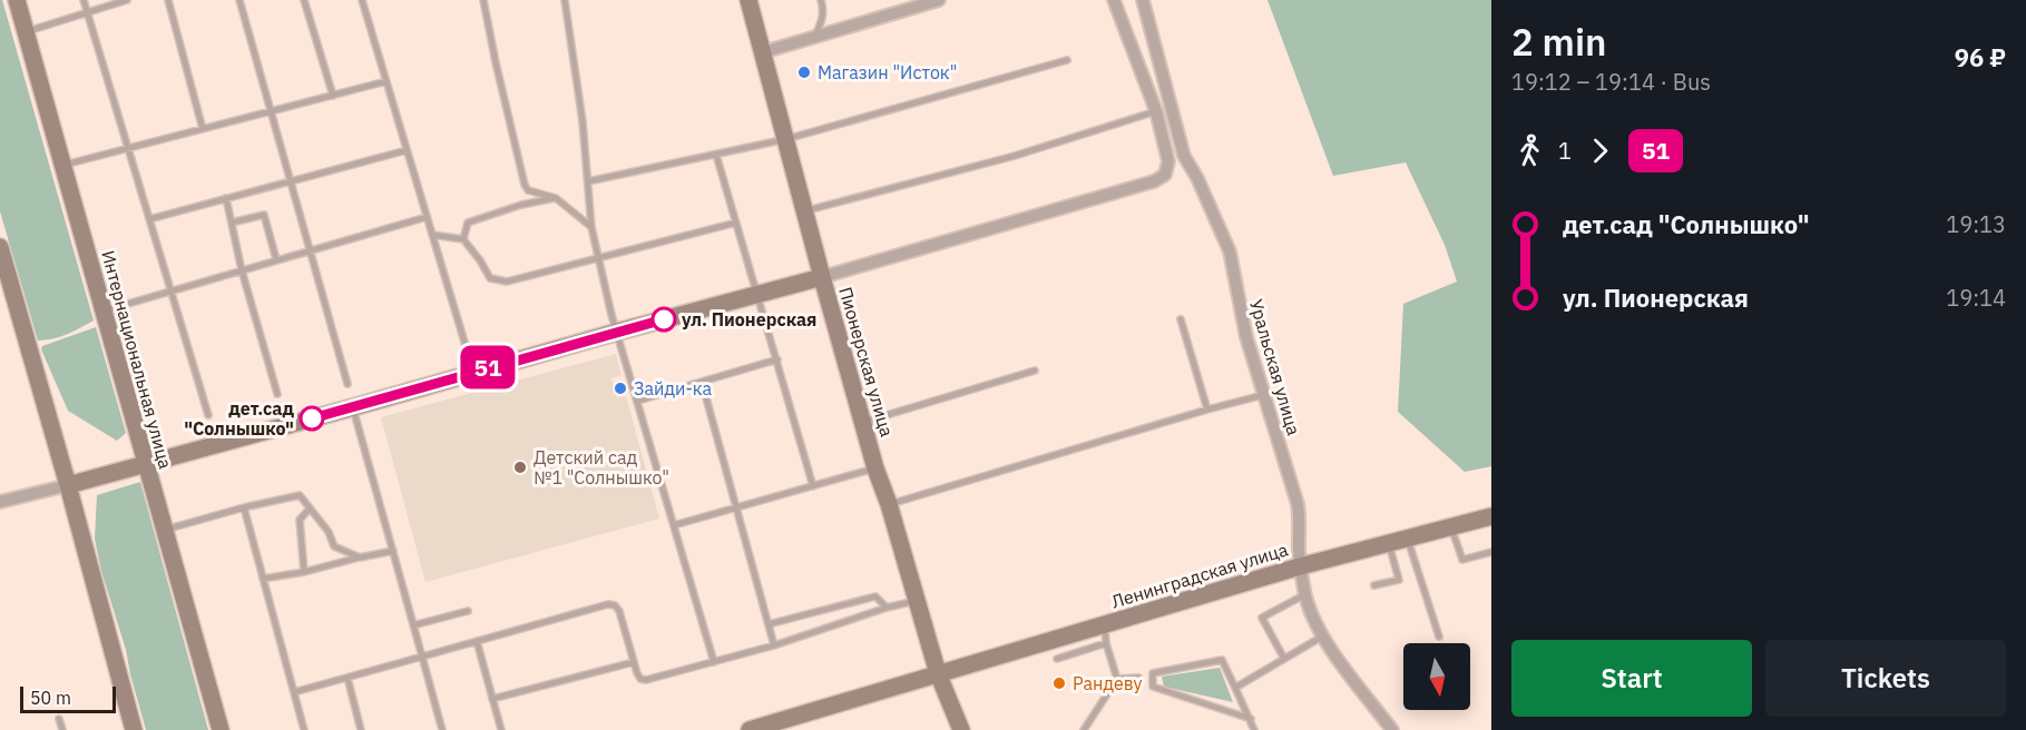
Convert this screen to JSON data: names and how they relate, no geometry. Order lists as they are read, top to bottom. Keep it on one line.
{"streets":{"main road":["Интернациональная улица","Пионерская улица","Ленинградская улица"],"street":["Уральская улица"]},"crossings":[["Пионерская улица","Ленинградская улица"],["Уральская улица","Ленинградская улица"]],"places":["Магазин \"Исток\"","ул. Пионерская","Зайди-ка","дет.сад \"Солнышко\"","Детский сад №1 \"Солнышко\"","Рандеву"],"lines":["bus line 51"],"scale_bar":"50 m","north":"bottom","page":{"on_map":"51","heading":["2 min","19:12 – 19:14 · Bus","96 ₽"],"legs":["1","51"],"list":[{"name":"дет.сад \"Солнышко\"","value":"19:13"},{"name":"ул. Пионерская","value":"19:14"}],"buttons":["Start","Tickets"],"scale":"50 m"}}
